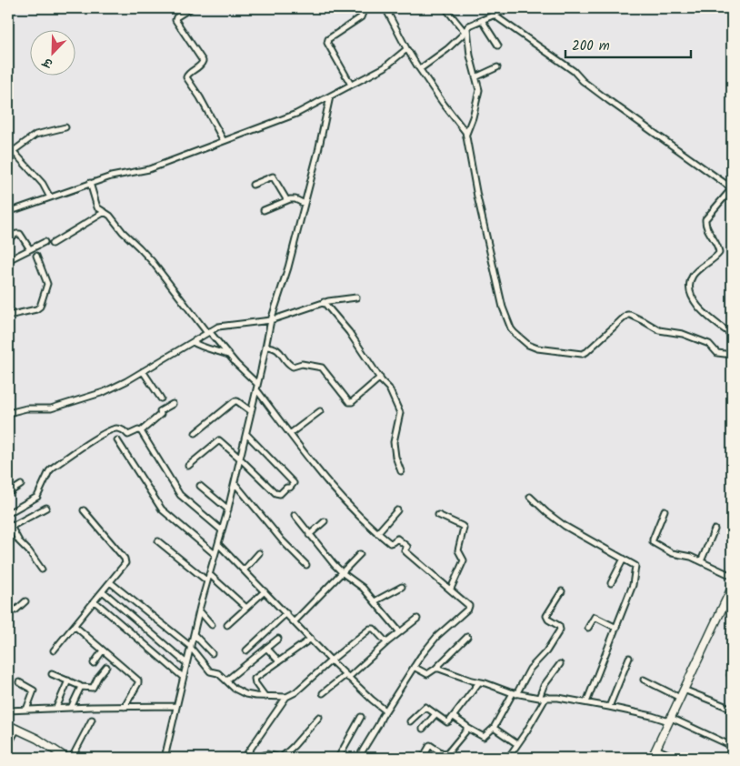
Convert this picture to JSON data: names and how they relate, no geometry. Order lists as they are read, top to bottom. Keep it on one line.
{"scale_bar":"200 m","north":"bottom left"}
